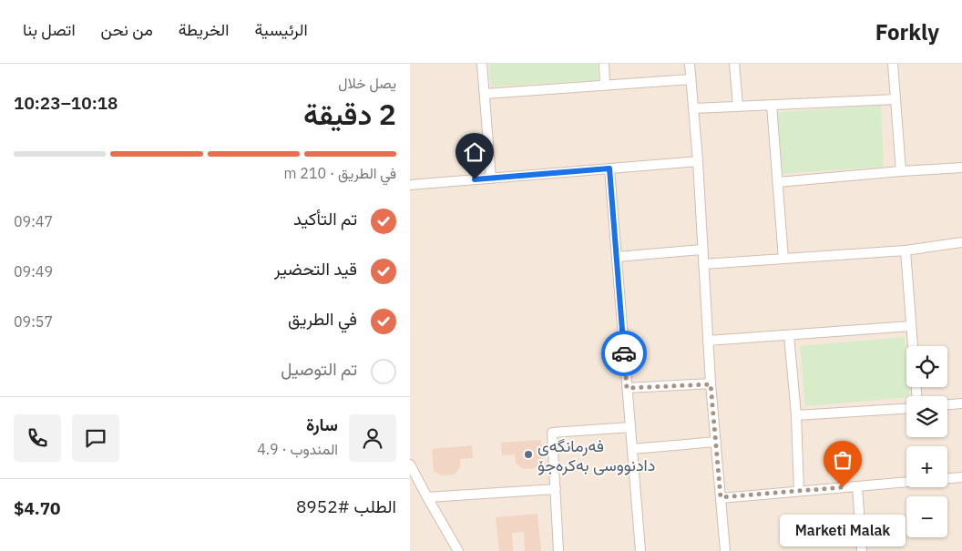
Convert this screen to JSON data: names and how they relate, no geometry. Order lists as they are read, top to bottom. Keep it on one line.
{"places":["فەرمانگەی دادنووسی بەکرەجۆ","Marketi Malak"],"page":{"header":"Forkly","nav":["الرئيسية","الخريطة","من نحن","اتصل بنا"],"heading":["2 دقيقة","يصل خلال","10:18–10:23"],"panel":["سارة","المندوب · 4.9","الطلب #8952","$4.70"],"bar":"في الطريق · 210 m","list":[["تم التأكيد","09:47"],["قيد التحضير","09:49"],["في الطريق","09:57"],"تم التوصيل"],"map_buttons":["+","−"],"bubble":"Marketi Malak"}}
